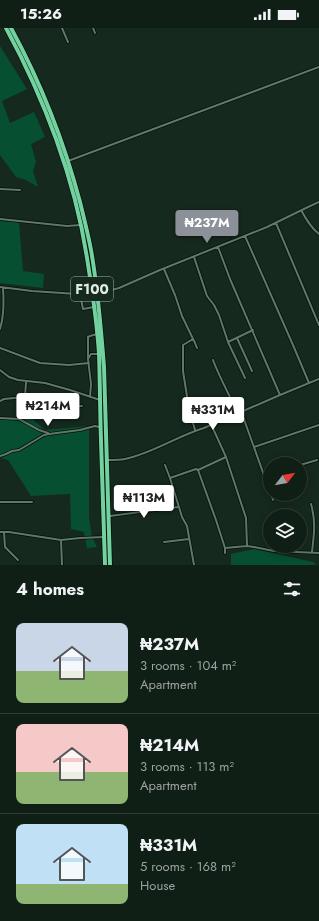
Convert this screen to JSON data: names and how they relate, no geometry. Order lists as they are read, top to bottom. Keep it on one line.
{"streets":{"highway":["F100"]},"north":"top right","page":{"status":"15:26","price":["₦237M","₦214M","₦331M","₦113M"],"heading":"4 homes","list":[{"name":"₦237M","note":"3 rooms · 104 m² · Apartment"},{"name":"₦214M","note":"3 rooms · 113 m² · Apartment"},{"name":"₦331M","note":"5 rooms · 168 m² · House"}]}}
